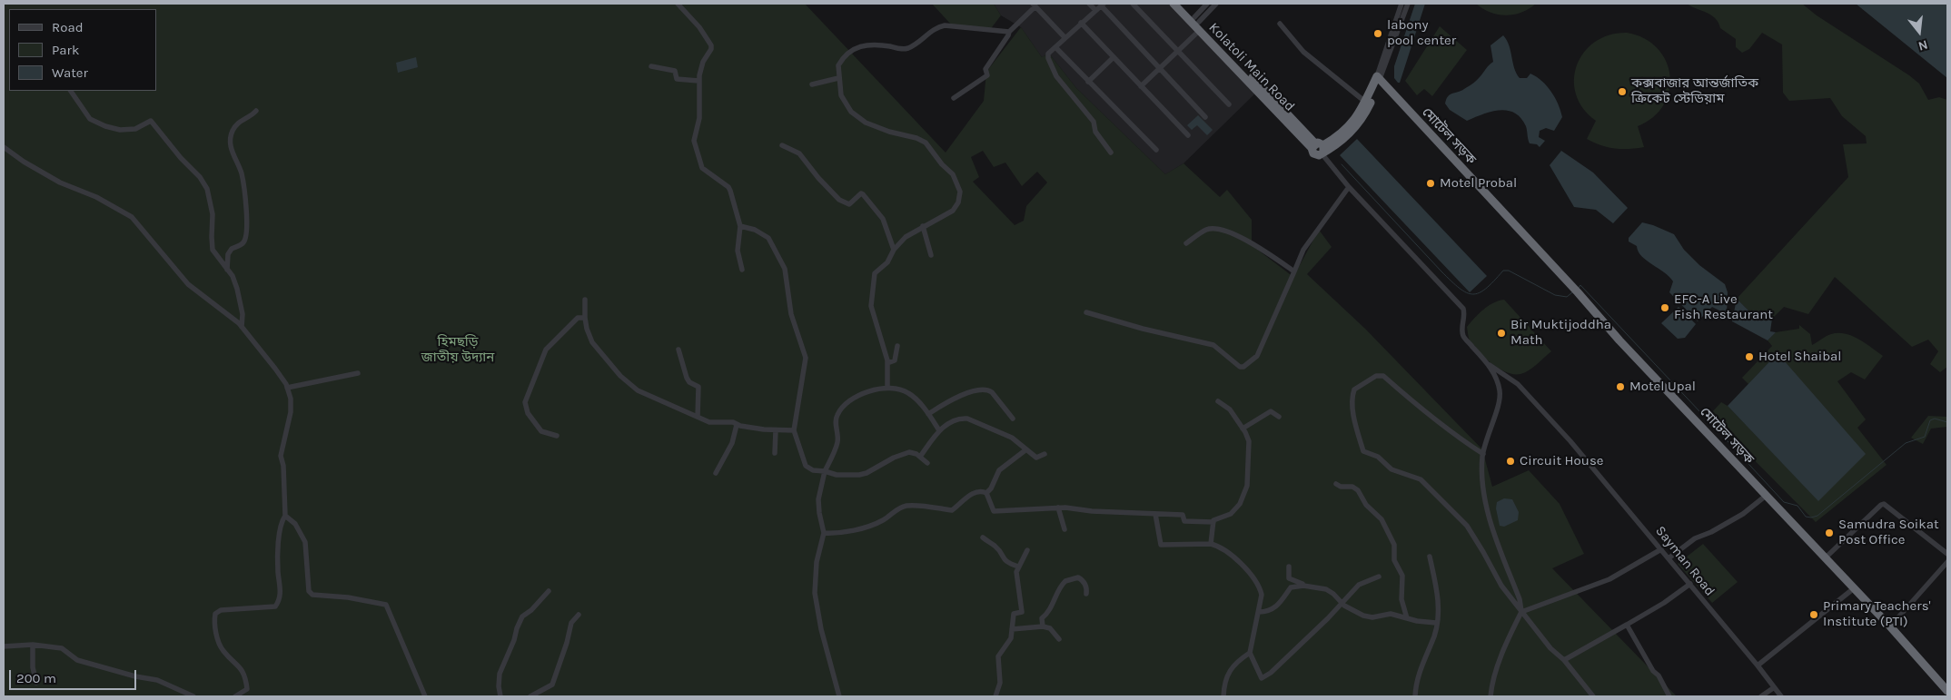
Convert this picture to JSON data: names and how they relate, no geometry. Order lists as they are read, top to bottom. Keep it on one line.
{"streets":{"highway":["Kolatoli Main Road","মোটেল সড়ক"],"street":["Sayman Road"]},"parks":["হিমছড়ি জাতীয় উদ্যান"],"places":["labony pool center","কক্সবাজার আন্তর্জাতিক ক্রিকেট স্টেডিয়াম","Motel Probal","EFC-A Live Fish Restaurant","Bir Muktijoddha Math","Hotel Shaibal","Motel Upal","Circuit House","Samudra Soikat Post Office","Primary Teachers' Institute (PTI)"],"legend":["Road","Park","Water"],"scale_bar":"200 m","north":"bottom"}
